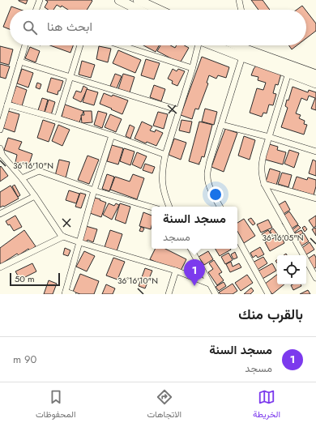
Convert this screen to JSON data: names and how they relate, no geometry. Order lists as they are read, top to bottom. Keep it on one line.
{"scale_bar":"50 m","page":{"search":"ابحث هنا","popup":["مسجد السنة","مسجد"],"pins":"1","scale":"50 m","heading":"بالقرب منك","list":[{"mark":"1","name":"مسجد السنة","note":"مسجد","value":"90 m"}],"nav":["الخريطة","الاتجاهات","المحفوظات"]},"coordinates":["36°16'10\"N","36°16'05\"N"]}
